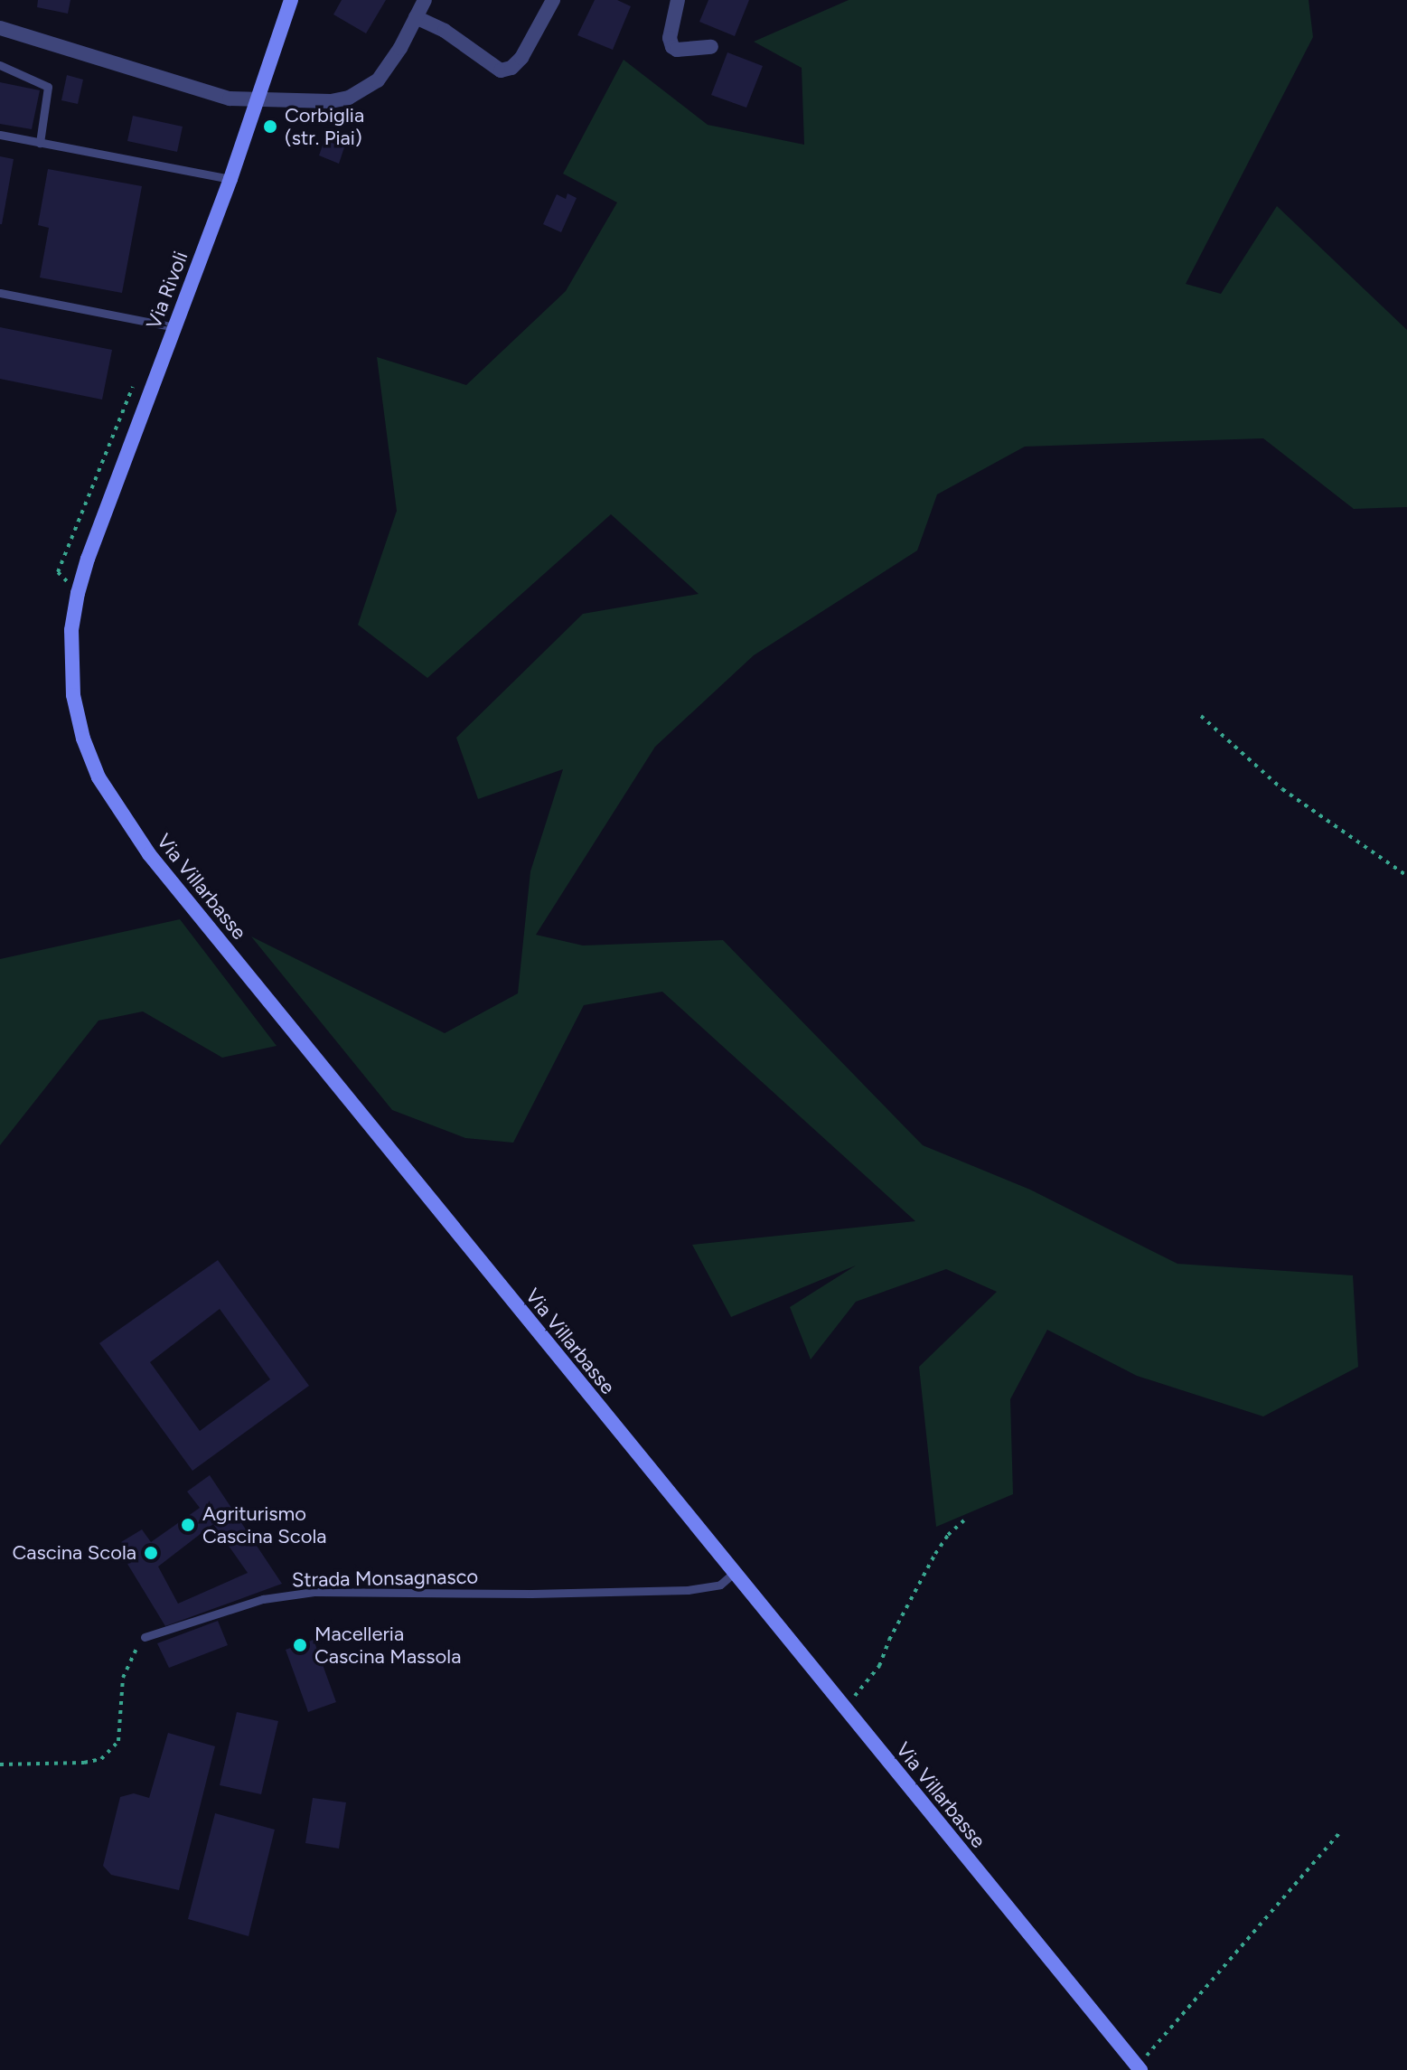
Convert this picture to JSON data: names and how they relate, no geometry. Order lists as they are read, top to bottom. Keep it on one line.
{"streets":{"street":["Via Rivoli","Via Villarbasse"],"lane":["Strada Monsagnasco"]},"crossings":[["Via Rivoli","Via Villarbasse"],["Via Villarbasse","Strada Monsagnasco"]],"places":["Corbiglia (str. Piai)","Agriturismo Cascina Scola","Cascina Scola","Macelleria Cascina Massola"]}
